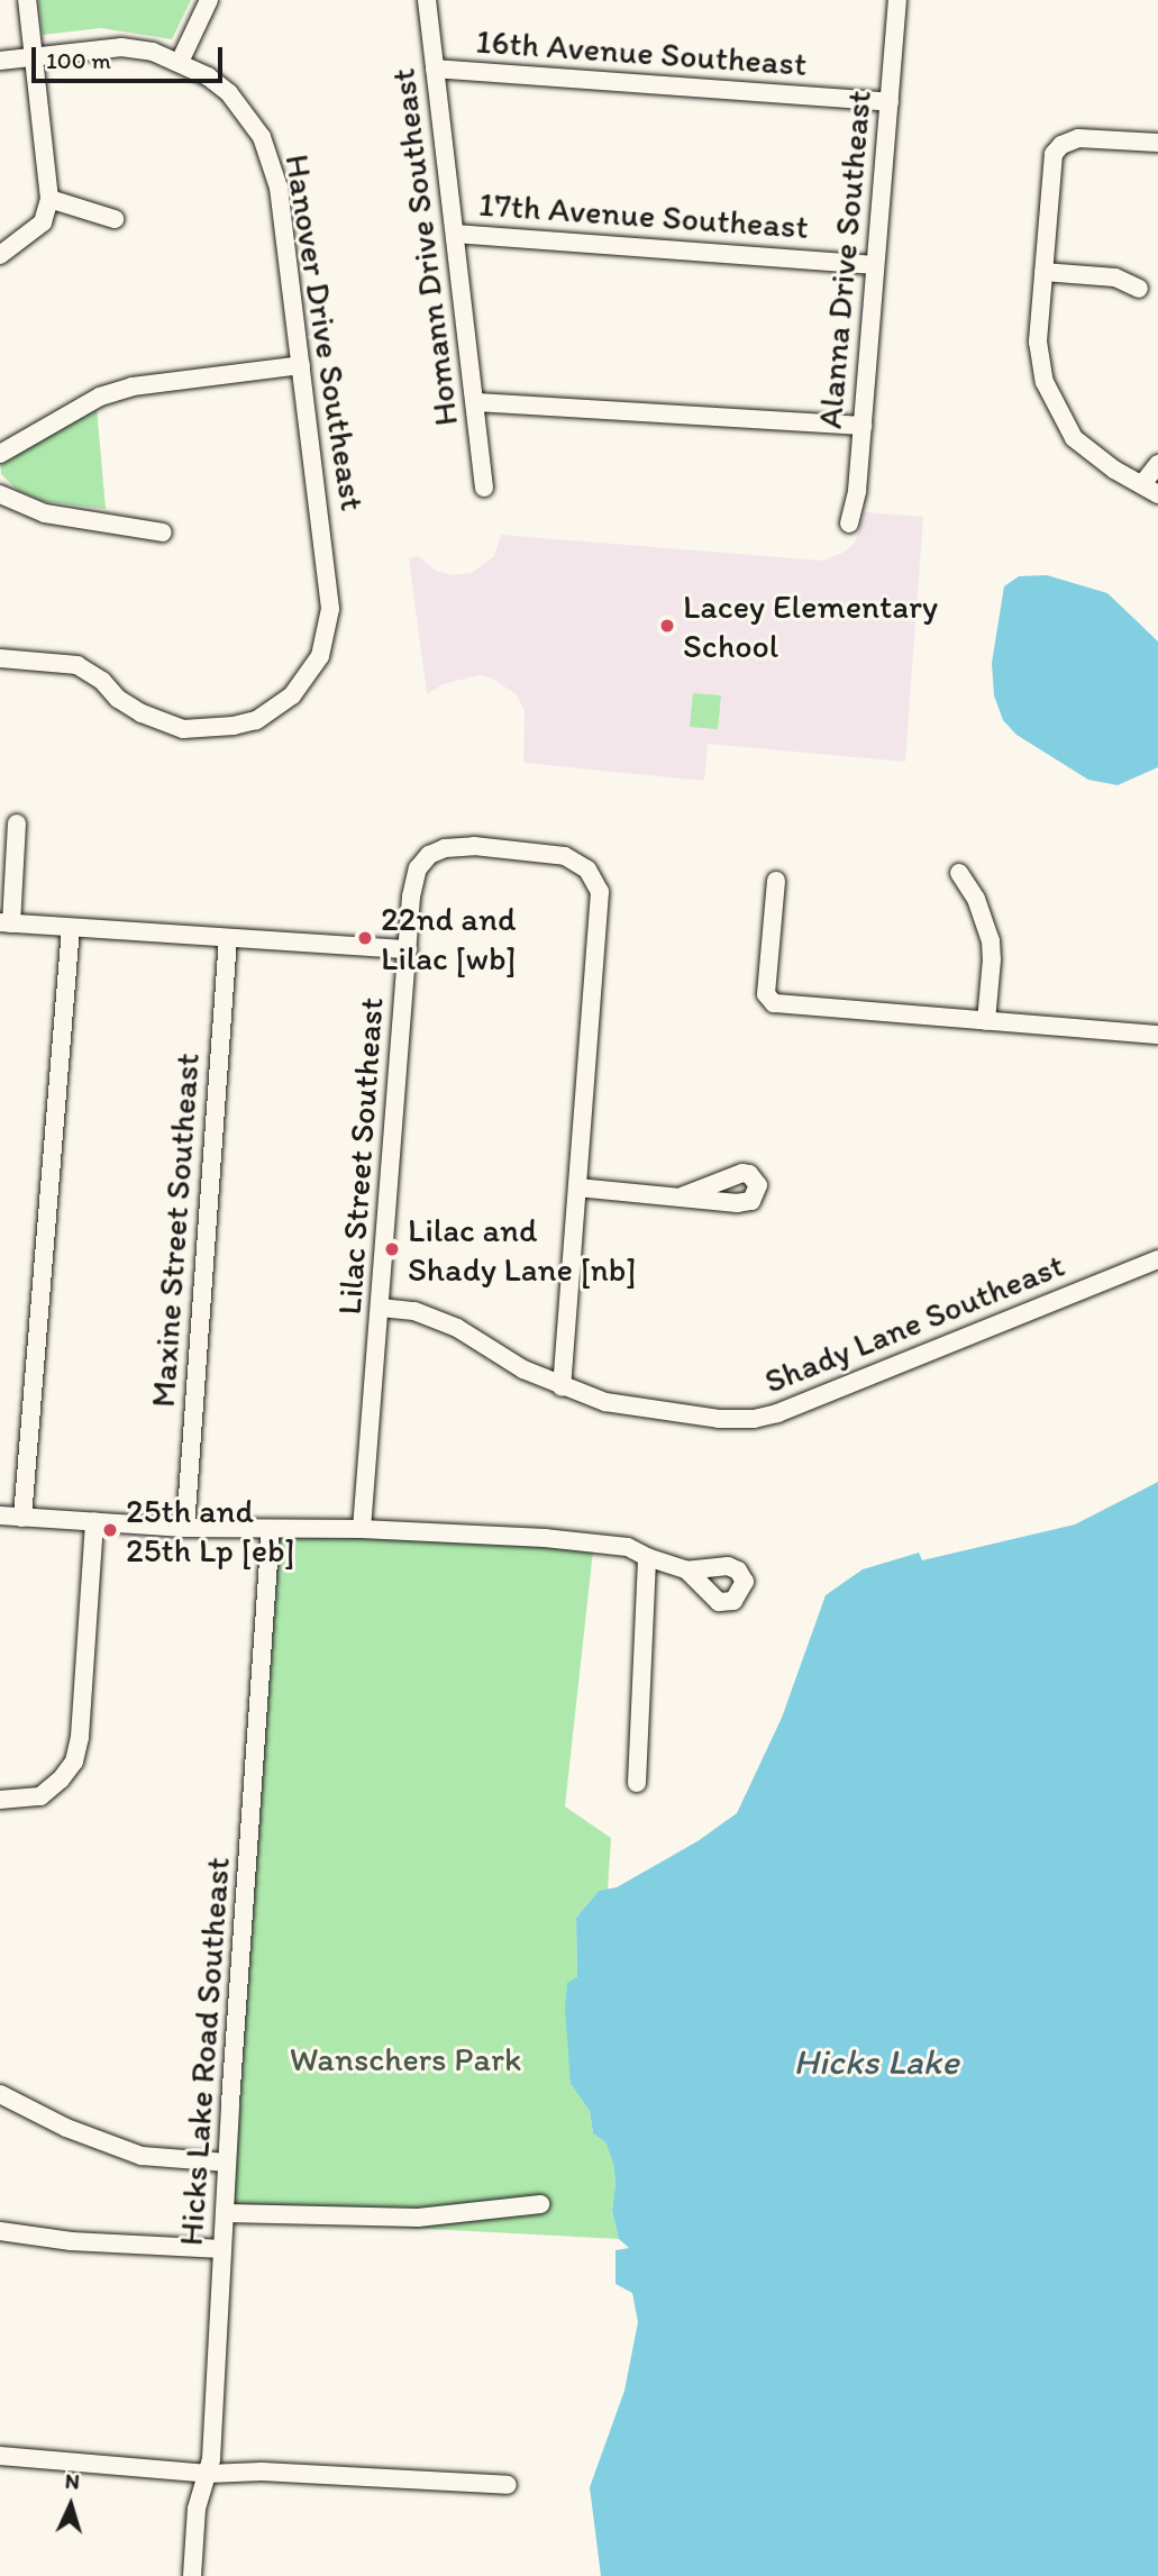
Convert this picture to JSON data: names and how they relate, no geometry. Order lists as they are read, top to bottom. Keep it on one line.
{"streets":{"street":["16th Avenue Southeast","17th Avenue Southeast","Homann Drive Southeast","Alanna Drive Southeast","Hanover Drive Southeast","Lilac Street Southeast","Maxine Street Southeast","Shady Lane Southeast","Hicks Lake Road Southeast"]},"crossings":[["16th Avenue Southeast","Homann Drive Southeast"],["16th Avenue Southeast","Alanna Drive Southeast"],["17th Avenue Southeast","Homann Drive Southeast"],["17th Avenue Southeast","Alanna Drive Southeast"],["Lilac Street Southeast","Shady Lane Southeast"]],"water":["Hicks Lake"],"parks":["Wanschers Park"],"places":["Lacey Elementary School","22nd and Lilac [wb]","Lilac and Shady Lane [nb]","25th and 25th Lp [eb]"],"scale_bar":"100 m","north":"top"}
